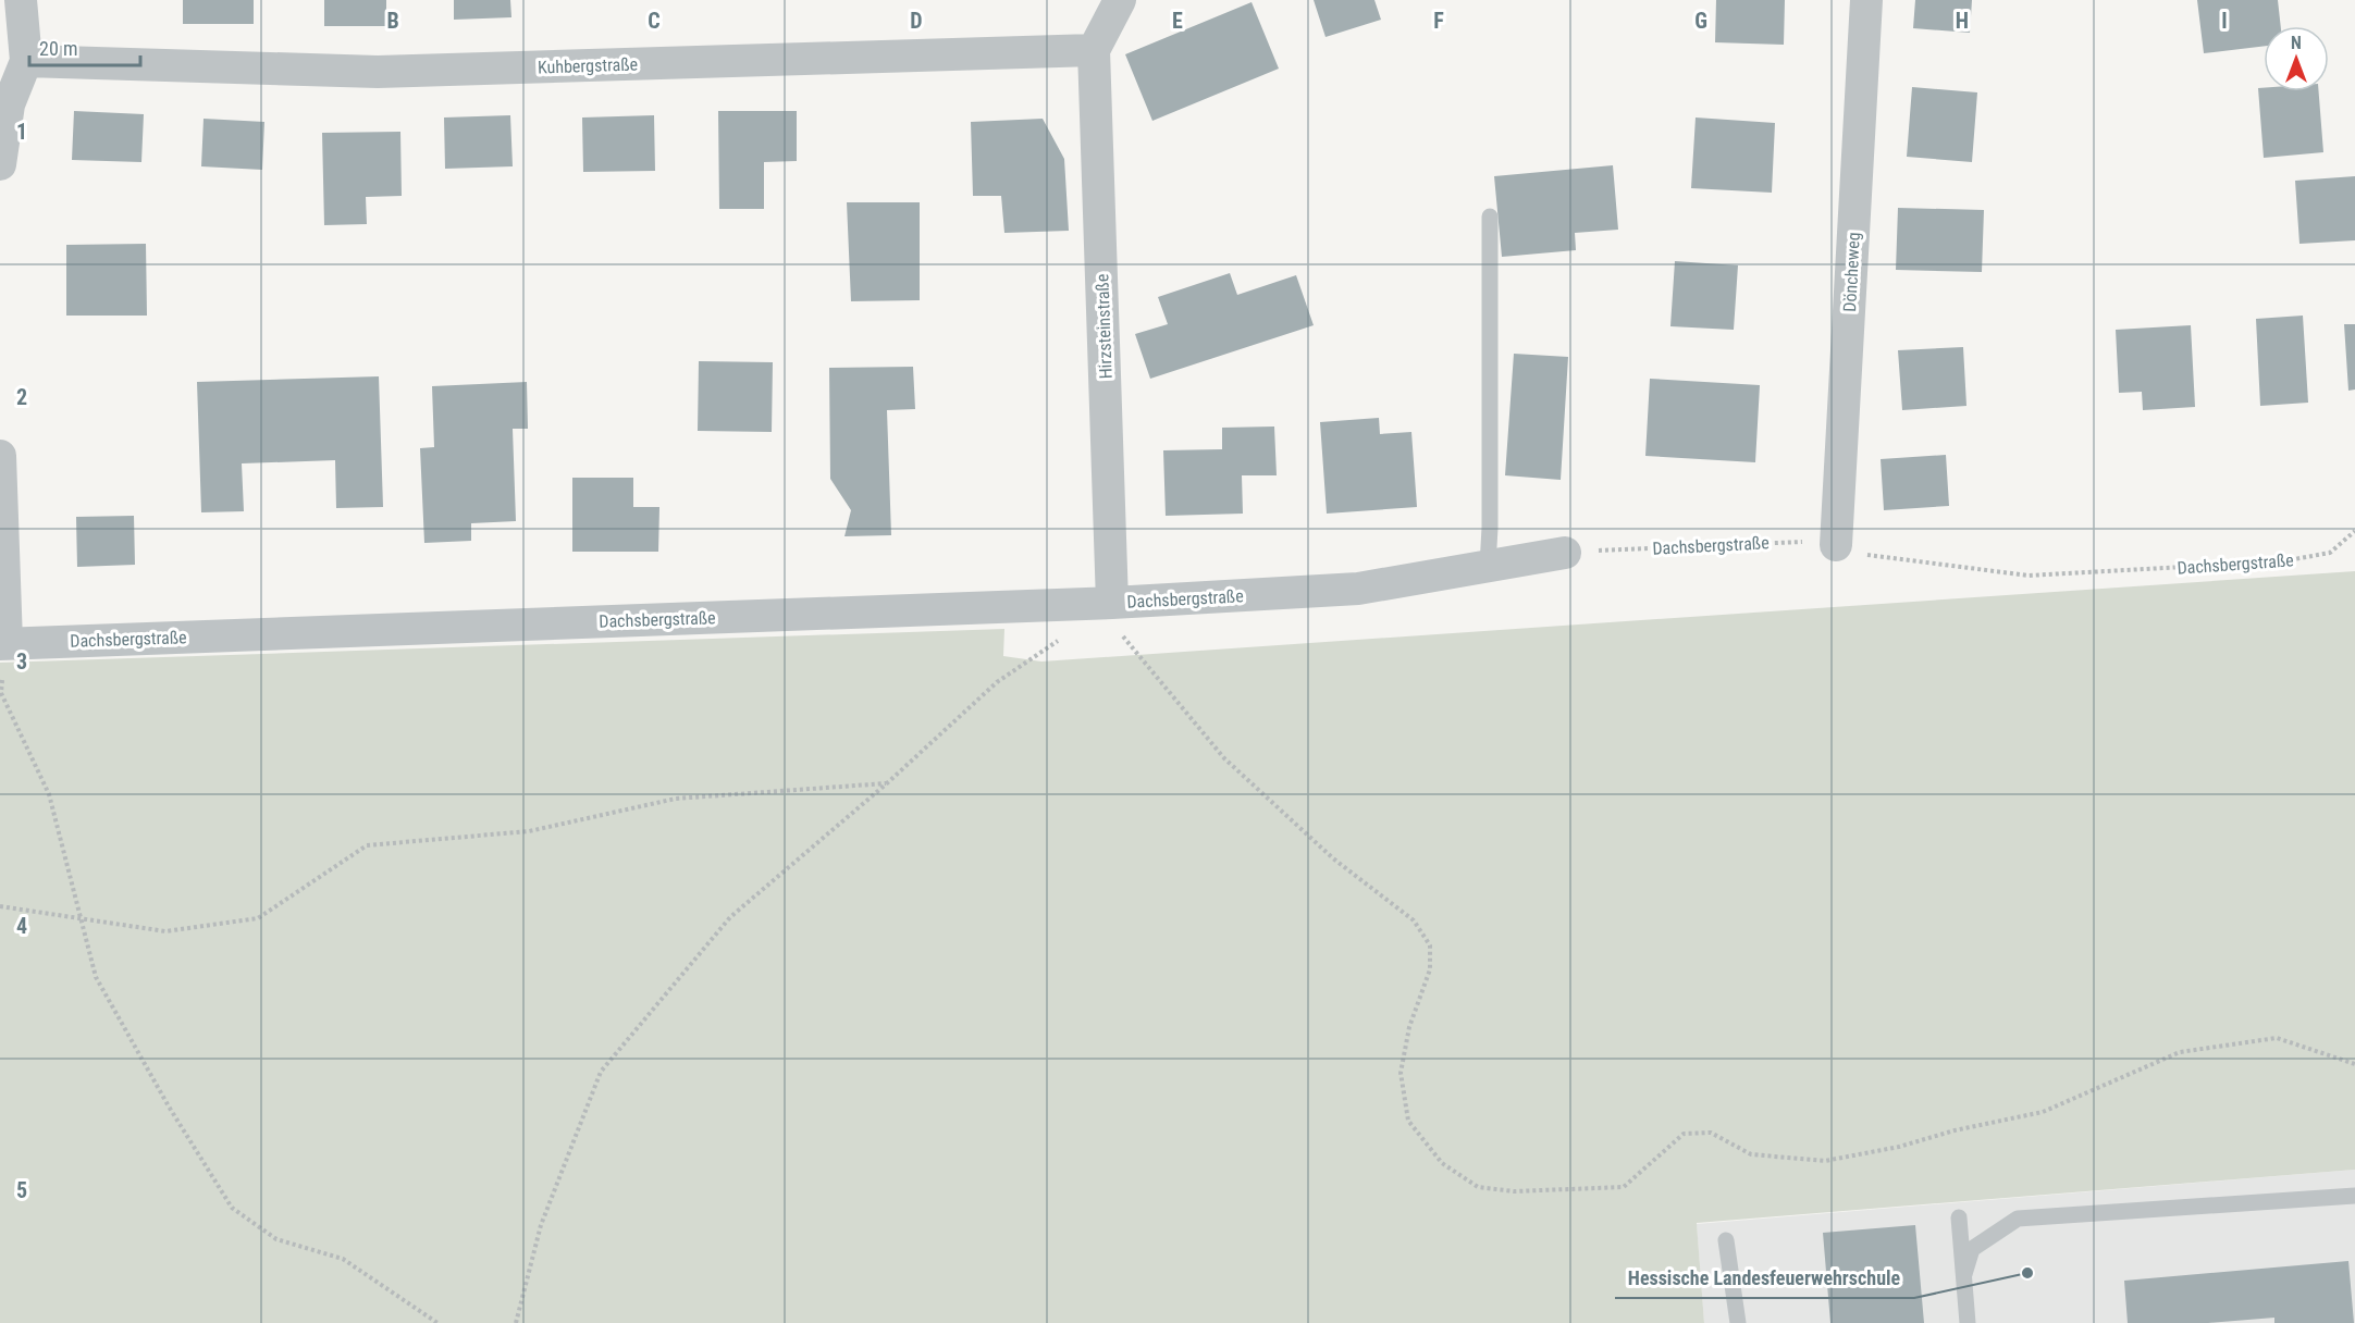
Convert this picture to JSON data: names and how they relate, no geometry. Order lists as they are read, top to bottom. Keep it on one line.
{"streets":{"street":["Kuhbergstraße","Döncheweg","Hirzsteinstraße","Dachsbergstraße"]},"crossings":[["Kuhbergstraße","Hirzsteinstraße"],["Döncheweg","Dachsbergstraße"],["Hirzsteinstraße","Dachsbergstraße"]],"places":["Hessische Landesfeuerwehrschule"],"scale_bar":"20 m","north":"top","grid":{"columns":["B","C","D","E","F","G","H","I"],"rows":["1","2","3","4","5"]}}
